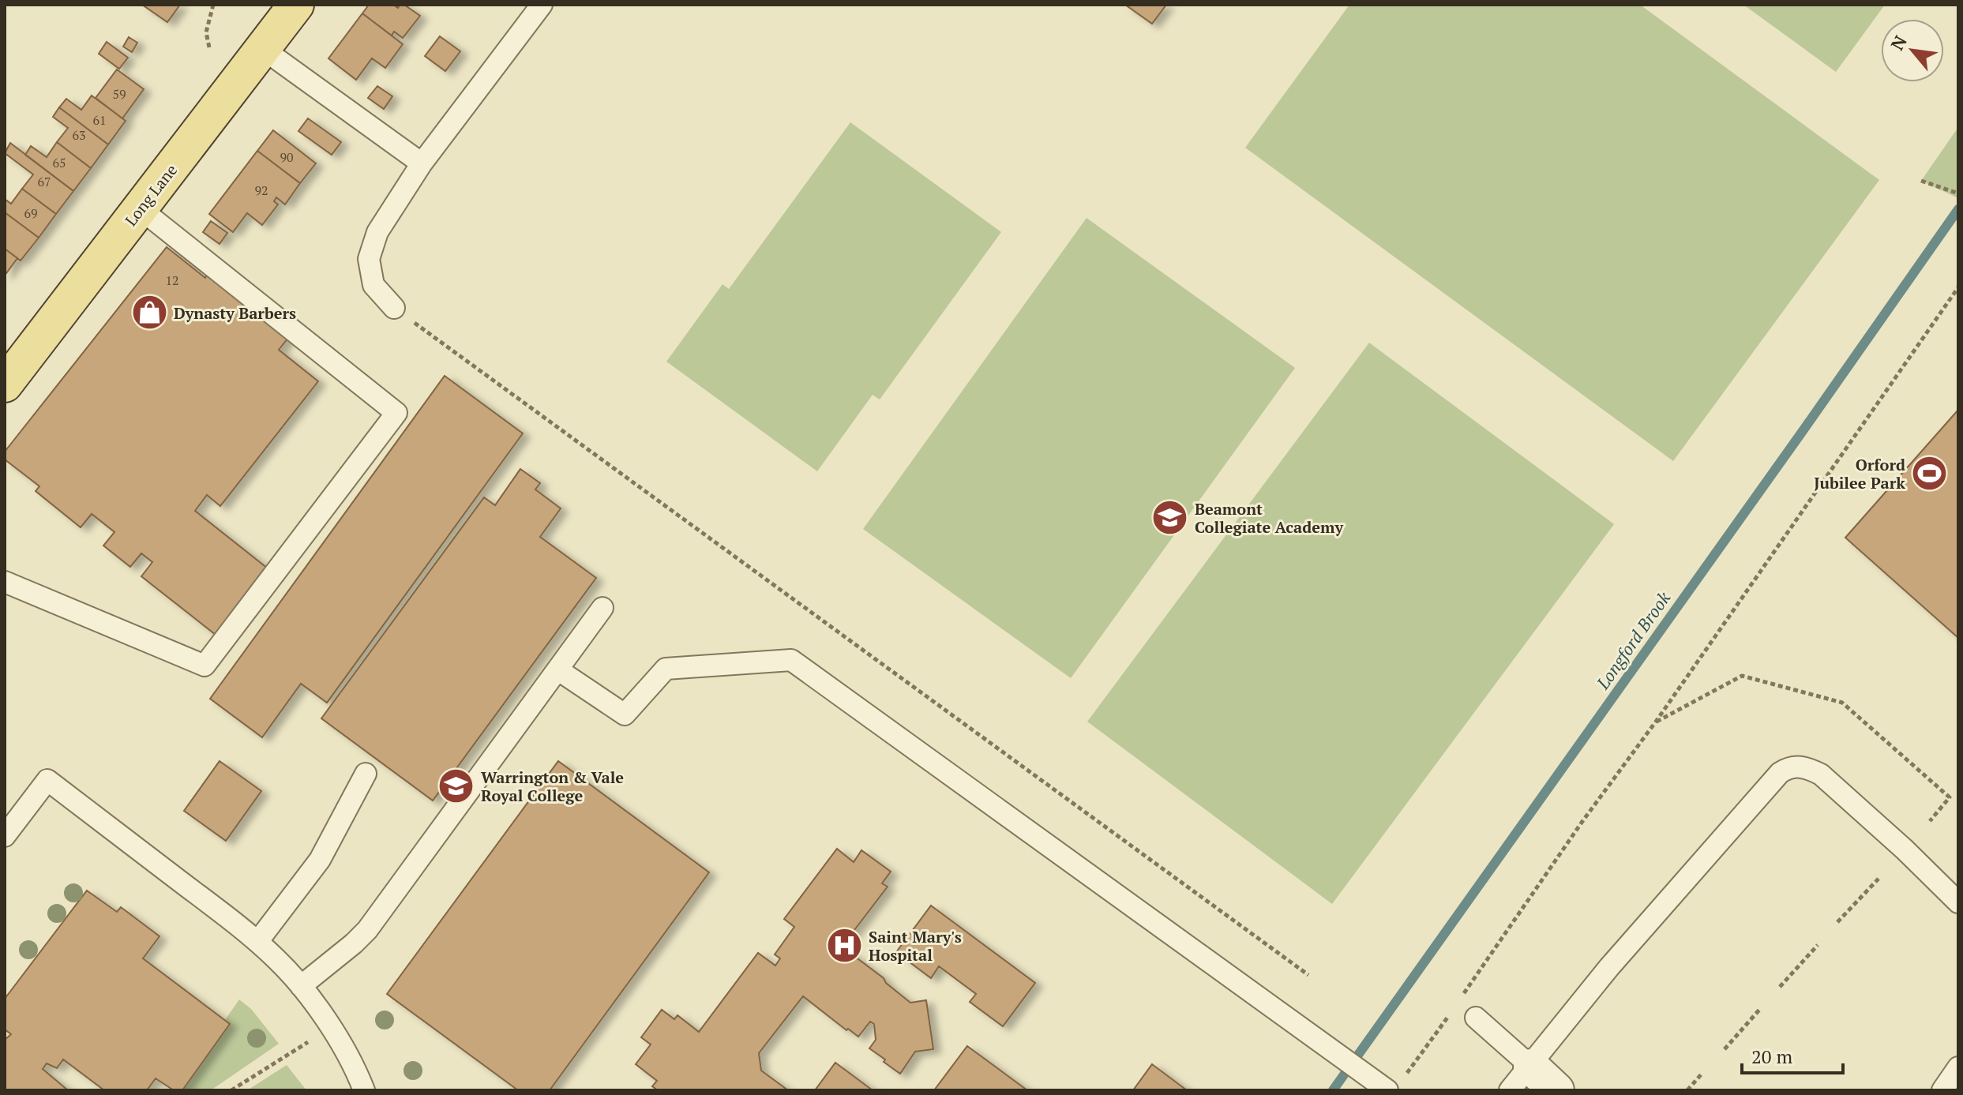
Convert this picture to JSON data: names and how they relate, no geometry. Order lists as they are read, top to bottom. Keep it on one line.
{"streets":{"main road":["Long Lane"]},"water":["Longford Brook"],"places":{"shop":["Dynasty Barbers"],"sports":["Orford Jubilee Park"],"school or university":["Beamont Collegiate Academy","Warrington & Vale Royal College"],"hospital":["Saint Mary's Hospital"]},"house_numbers":["59","61","63","90","65","67","92","69","12"],"scale_bar":"20 m","north":"top left"}
